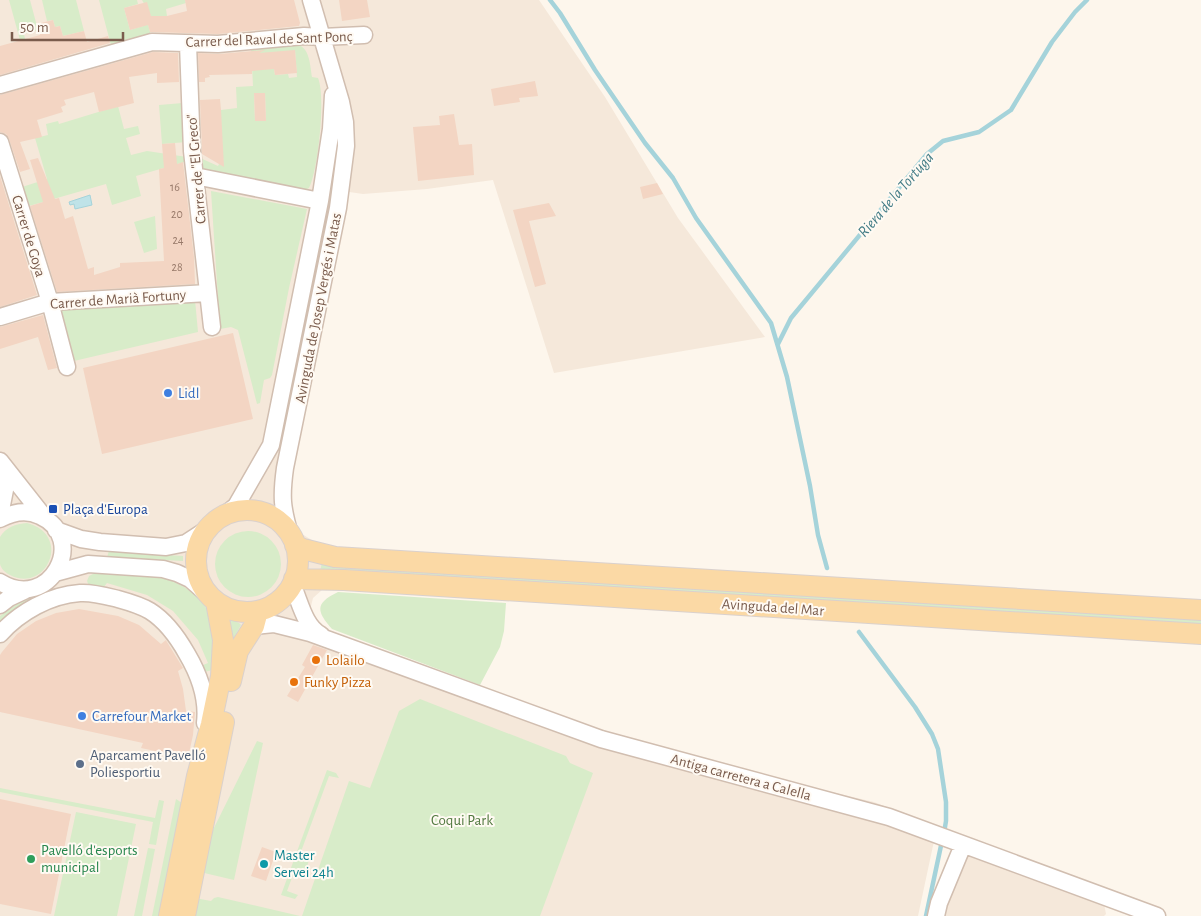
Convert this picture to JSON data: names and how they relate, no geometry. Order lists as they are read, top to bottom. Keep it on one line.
{"streets":{"main road":["Avinguda del Mar"],"street":["Carrer del Raval de Sant Ponç","Carrer de \"El Greco\"","Carrer de Goya","Carrer de Marià Fortuny","Avinguda de Josep Vergés i Matas","Antiga carretera a Calella"]},"crossings":[["Carrer del Raval de Sant Ponç","Carrer de \"El Greco\""],["Carrer del Raval de Sant Ponç","Avinguda de Josep Vergés i Matas"],["Carrer de \"El Greco\"","Carrer de Marià Fortuny"],["Carrer de Goya","Carrer de Marià Fortuny"],["Avinguda de Josep Vergés i Matas","Avinguda del Mar"],["Avinguda de Josep Vergés i Matas","Antiga carretera a Calella"],["Avinguda del Mar","Antiga carretera a Calella"]],"water":["Riera de la Tortuga"],"parks":["Coqui Park"],"places":{"other":["Lidl","Lolailo","Funky Pizza","Carrefour Market","Aparcament Pavelló Poliesportiu","Pavelló d'esports municipal","Master Servei 24h"],"transit":["Plaça d'Europa"]},"house_numbers":["16","20","24","28"],"scale_bar":"50 m"}
